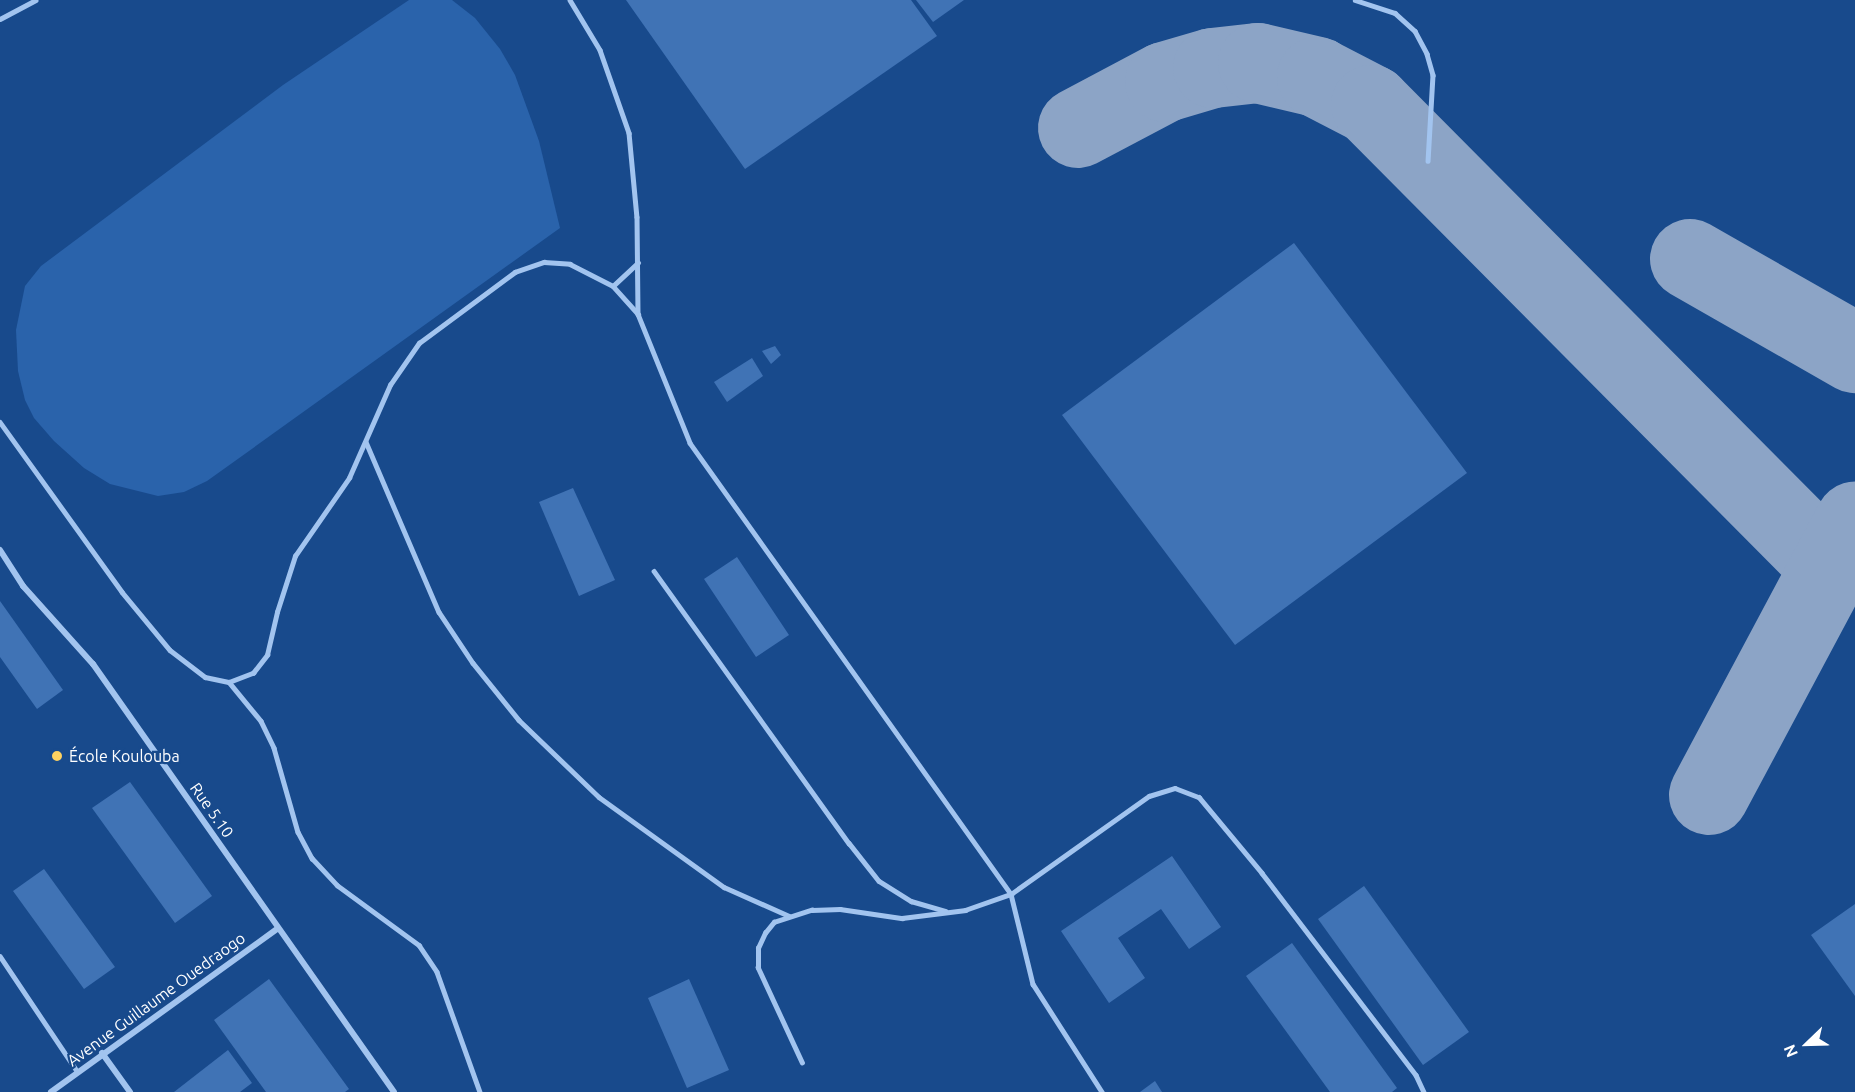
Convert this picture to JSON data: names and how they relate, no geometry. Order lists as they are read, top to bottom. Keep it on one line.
{"streets":{"street":["Rue 5.10","Avenue Guillaume Ouedraogo"]},"crossings":[["Rue 5.10","Avenue Guillaume Ouedraogo"]],"places":["École Koulouba"],"north":"bottom left"}
